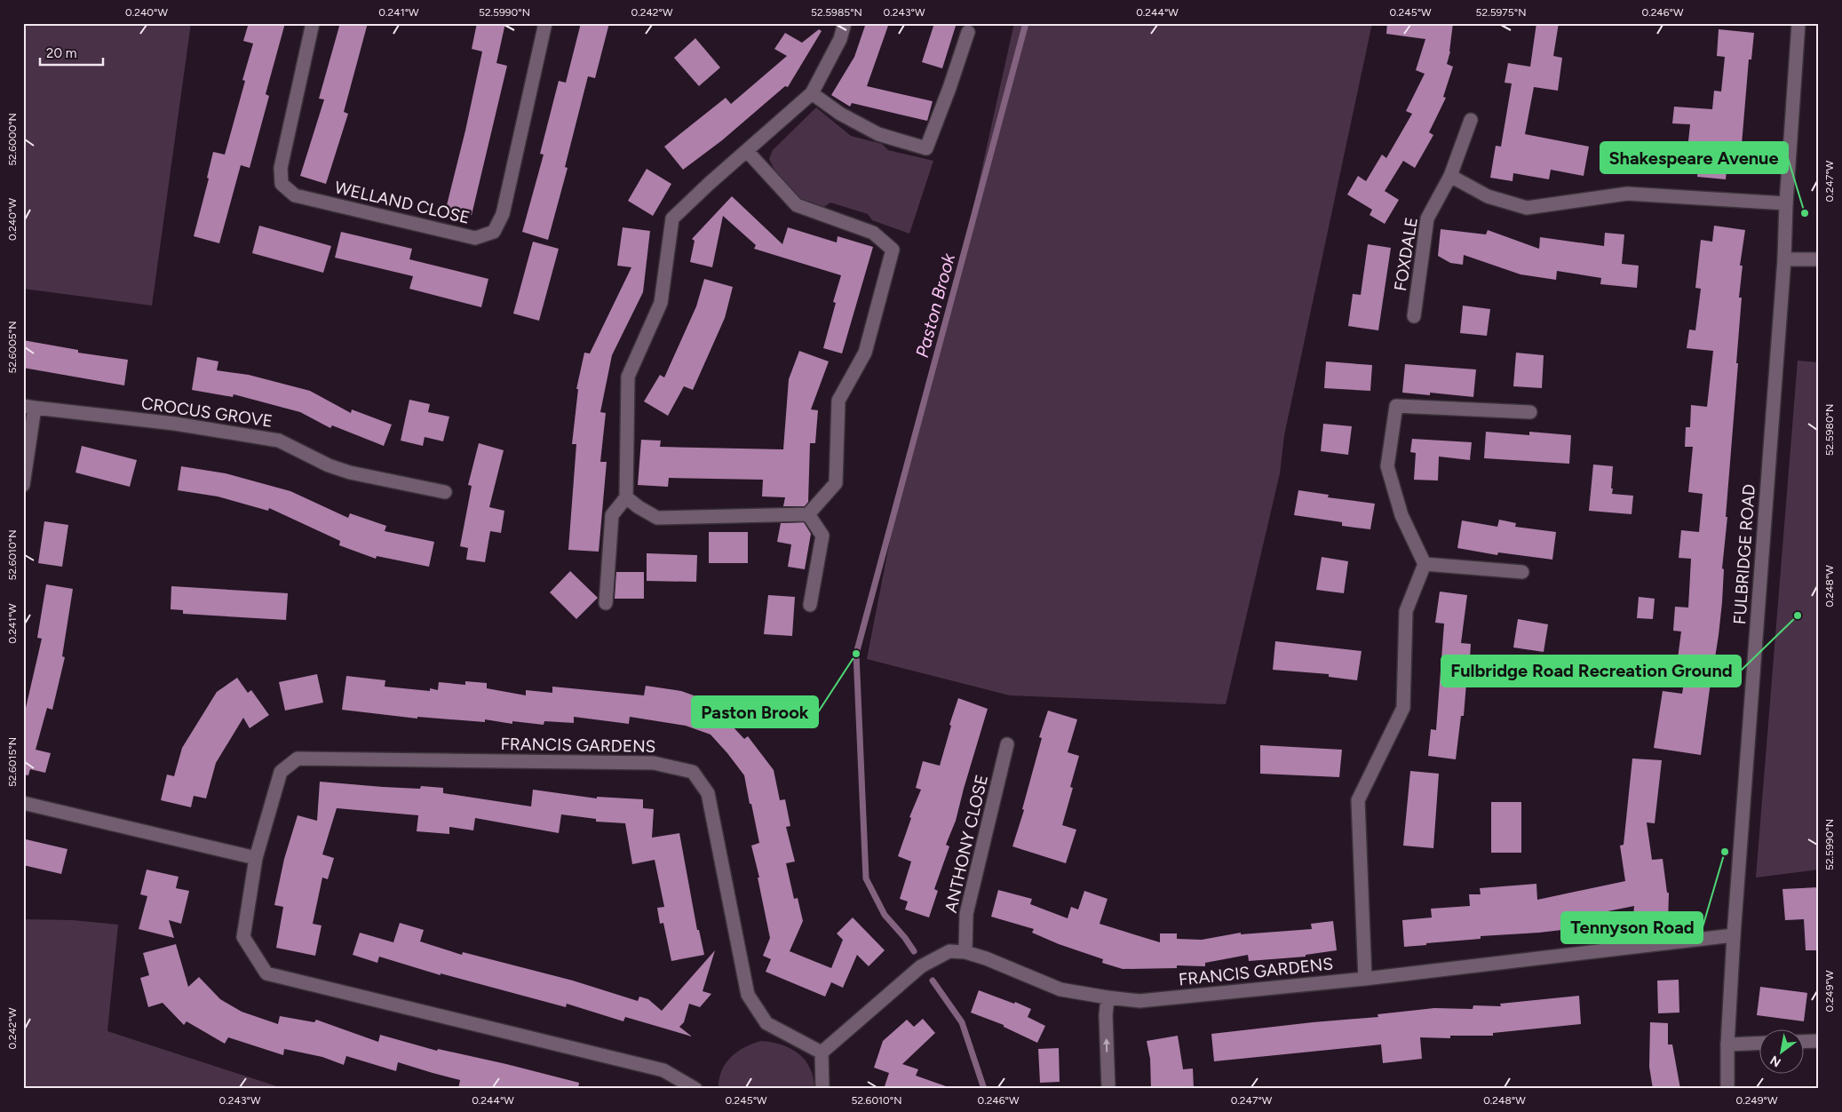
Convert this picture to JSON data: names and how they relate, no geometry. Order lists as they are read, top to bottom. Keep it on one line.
{"streets":{"street":["WELLAND CLOSE","FOXDALE","CROCUS GROVE","FULBRIDGE ROAD","FRANCIS GARDENS","ANTHONY CLOSE"]},"crossings":[["FULBRIDGE ROAD","FRANCIS GARDENS"],["FRANCIS GARDENS","ANTHONY CLOSE"]],"water":["Paston Brook"],"places":["Shakespeare Avenue","Fulbridge Road Recreation Ground","Paston Brook","Tennyson Road"],"scale_bar":"20 m","north":"bottom left","coordinates":["0.240°W","0.241°W","52.5990°N","0.242°W","52.5985°N","0.243°W","0.244°W","0.245°W","52.5975°N","0.246°W","52.6000°N","0.247°W","52.6005°N","52.5980°N","52.6010°N","0.248°W","52.6015°N","0.249°W"]}
